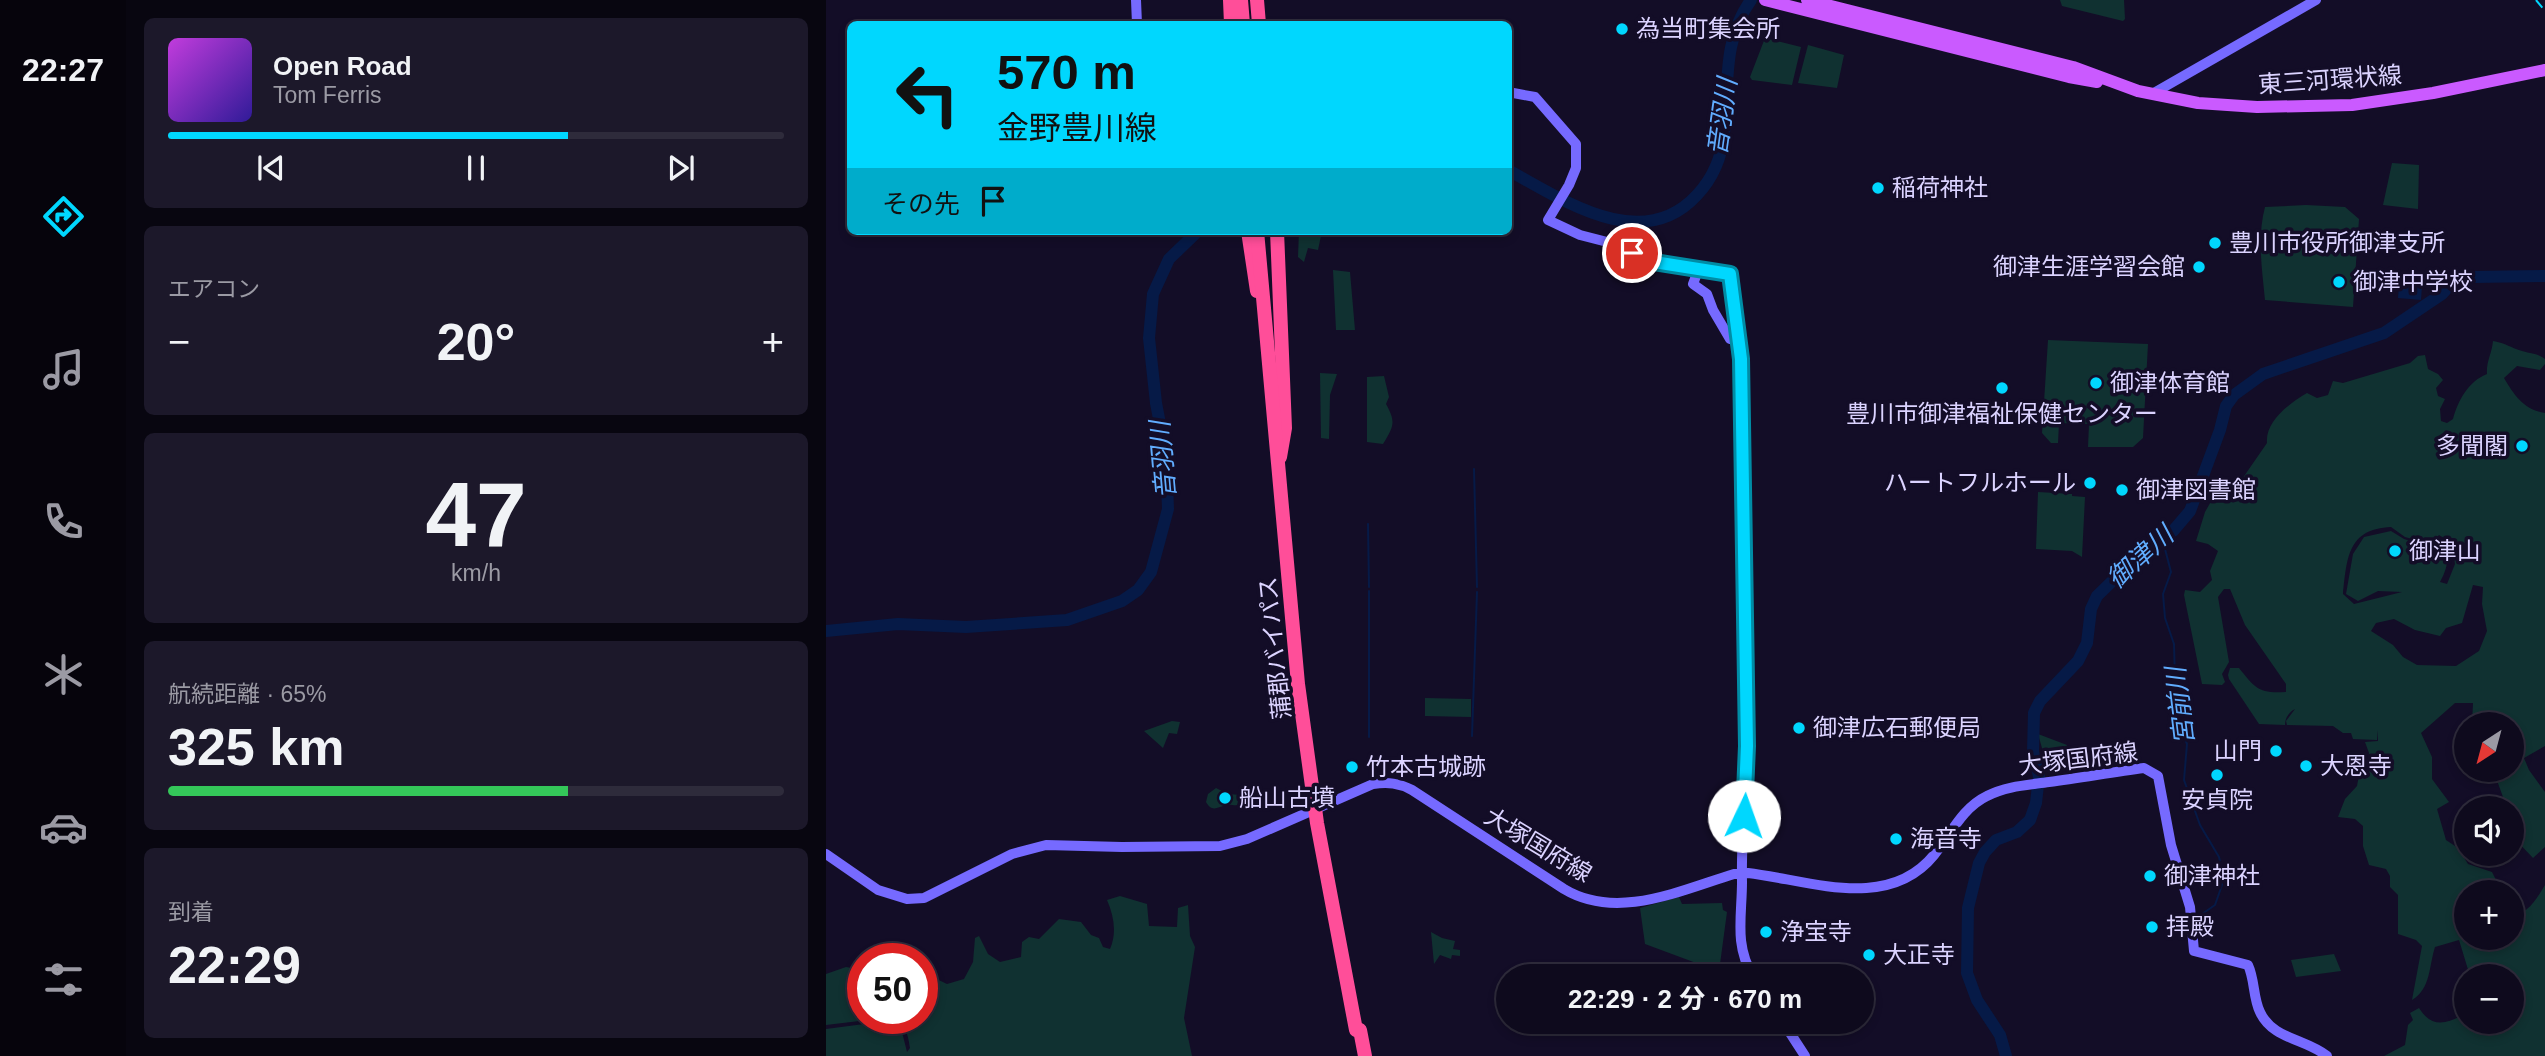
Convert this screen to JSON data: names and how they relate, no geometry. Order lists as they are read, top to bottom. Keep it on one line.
{"streets":{"highway":["蒲郡バイパス"],"main road":["東三河環状線","大塚国府線"]},"water":["音羽川","御津川","宮前川"],"places":["為当町集会所","稲荷神社","豊川市役所御津支所","御津生涯学習会館","御津中学校","御津体育館","豊川市御津福祉保健センター","多聞閣","ハートフルホール","御津図書館","御津山","御津広石郵便局","山門","大恩寺","竹本古城跡","安貞院","船山古墳","海音寺","御津神社","拝殿","浄宝寺","大正寺"],"north":"bottom left","page":{"tabs":"22:27","turn":["570 m","金野豊川線"],"song":["Open Road","Tom Ferris"],"then":"その先","tile":["エアコン",["47","km/h"],["航続距離 · 65%","325 km"],["到着","22:29"]],"heat":["−","20°","+"],"map_buttons":["+","−"],"limit":"50","trip":"22:29 · 2 分 · 670 m"}}
